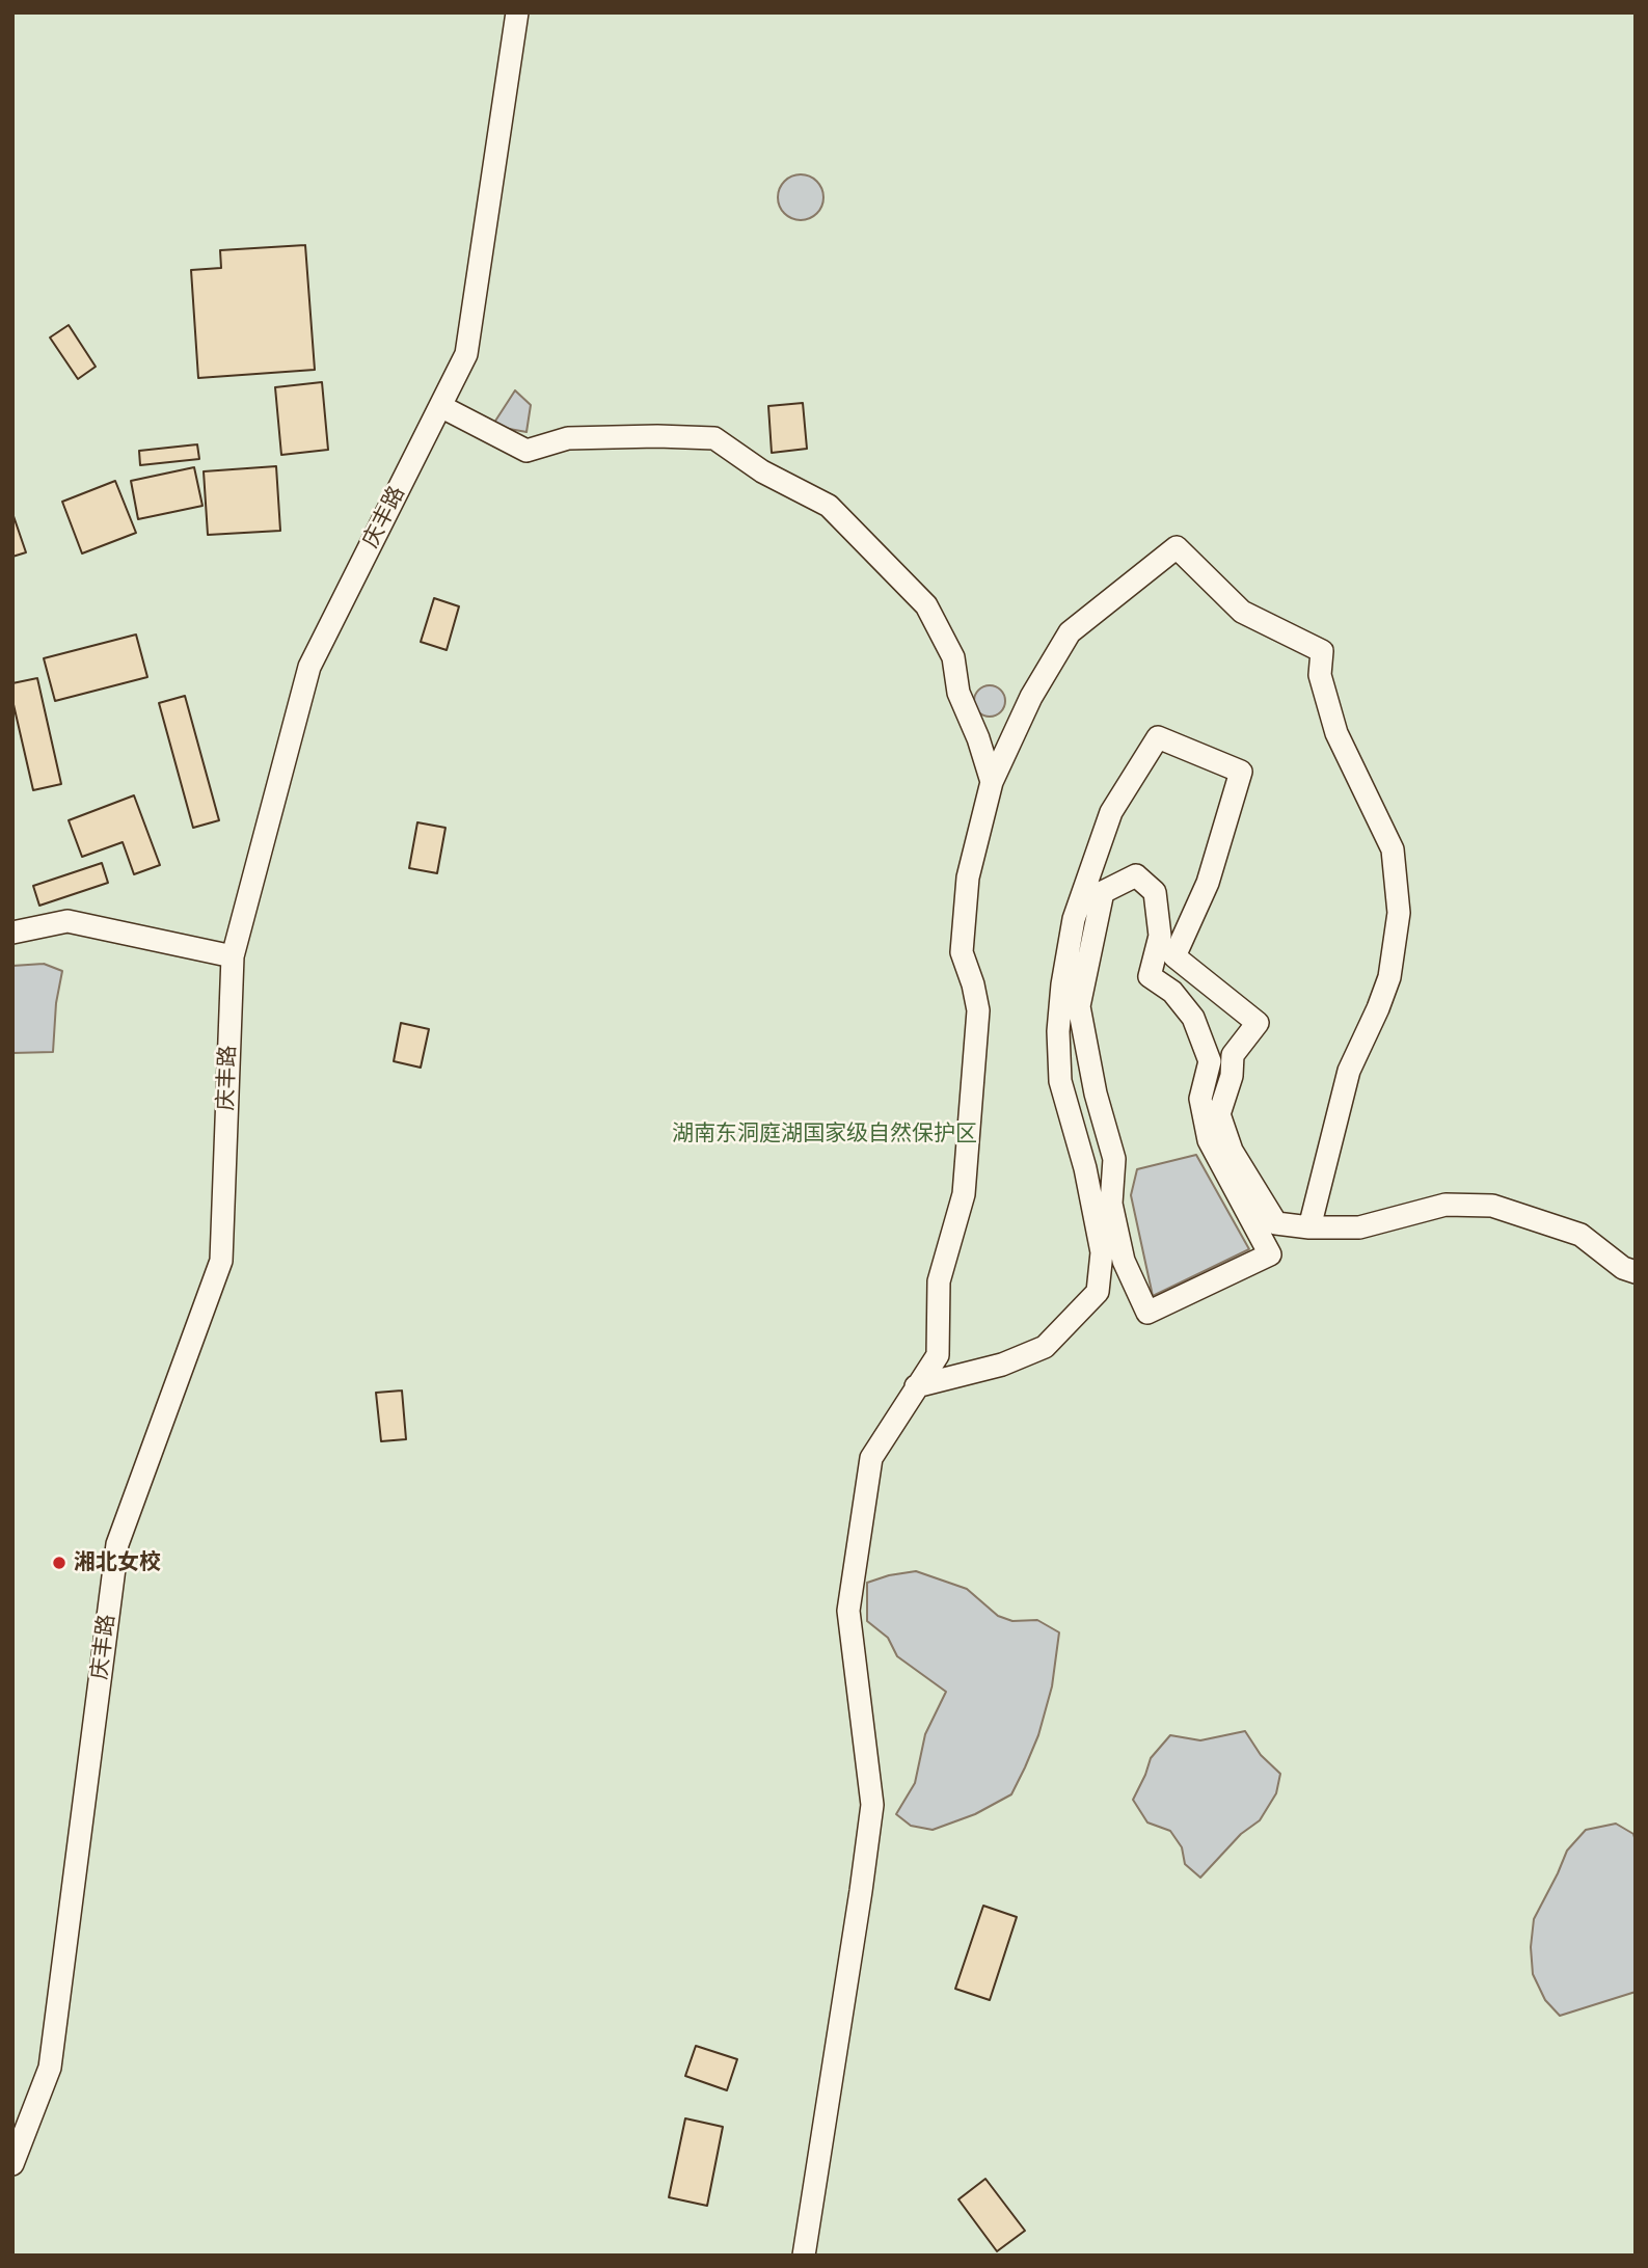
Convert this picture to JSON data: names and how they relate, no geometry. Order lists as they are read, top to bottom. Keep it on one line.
{"streets":{"street":["庆丰路"]},"parks":["湖南东洞庭湖国家级自然保护区"],"places":["湘北女校"]}
